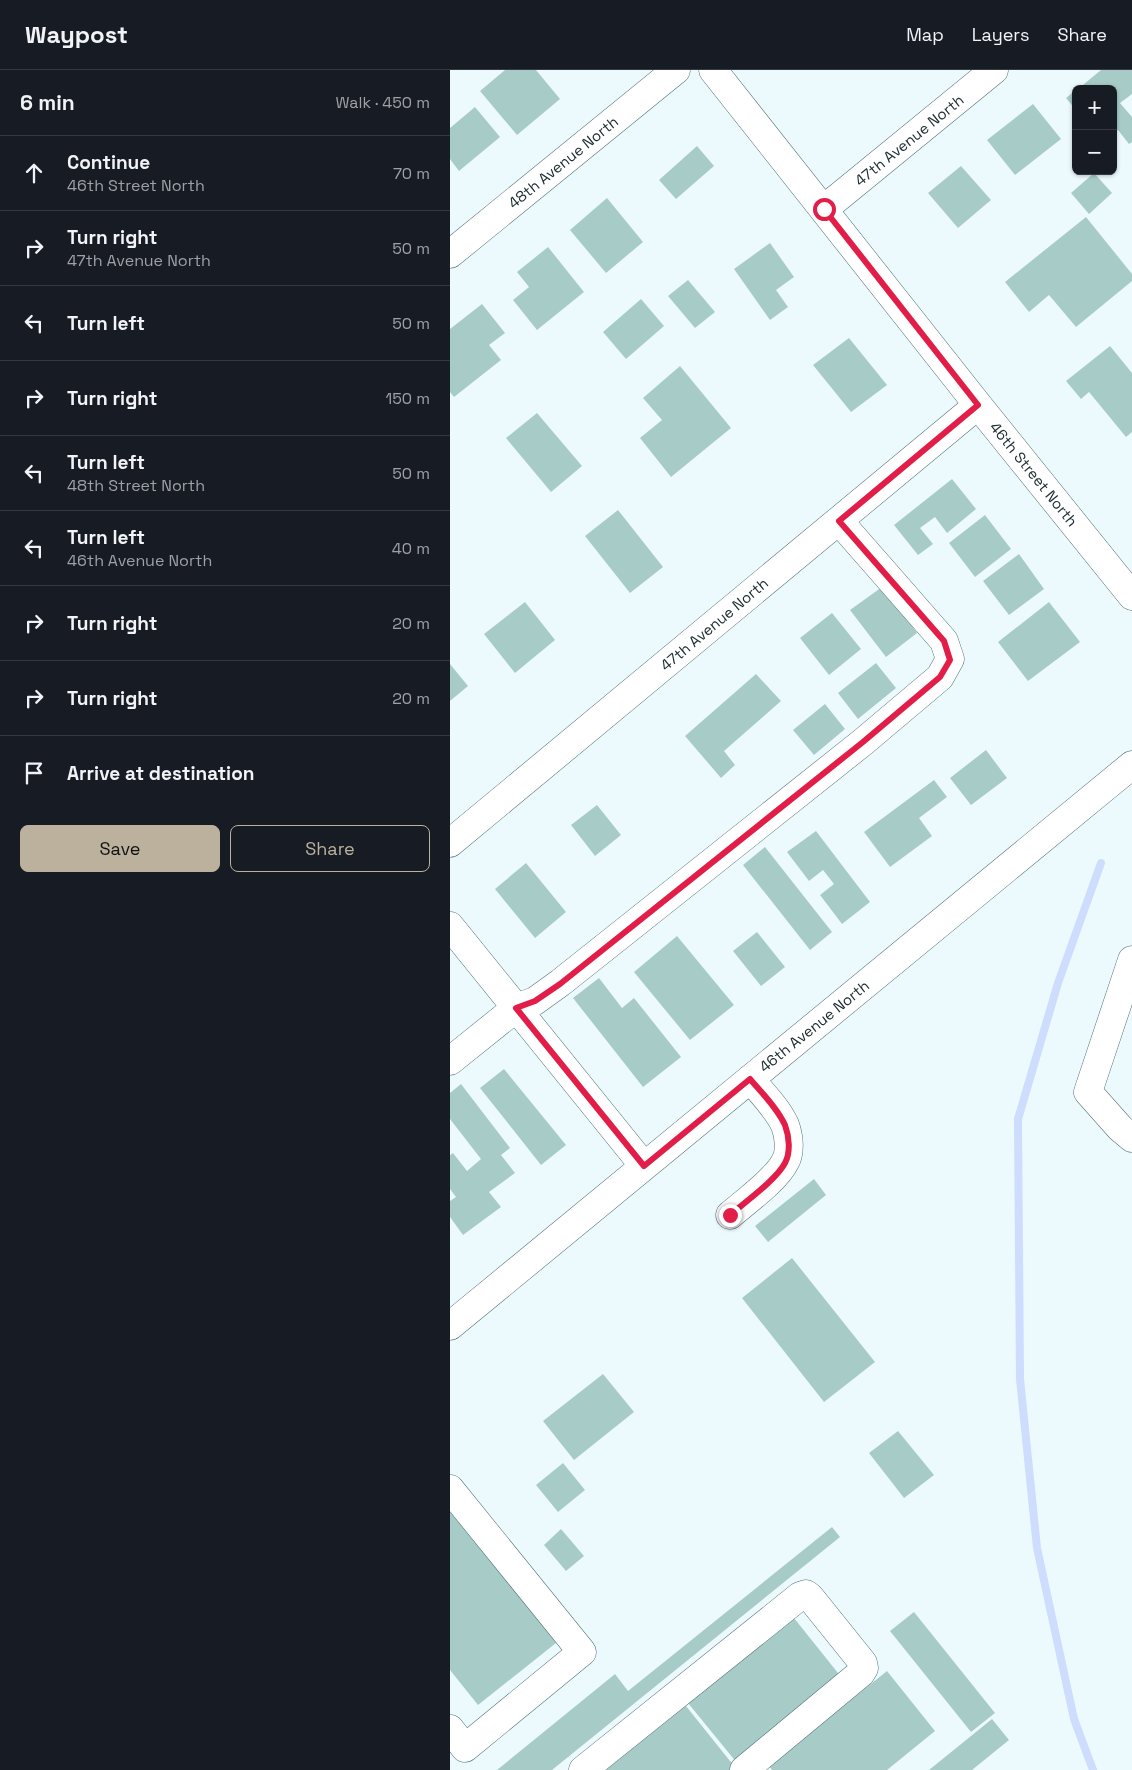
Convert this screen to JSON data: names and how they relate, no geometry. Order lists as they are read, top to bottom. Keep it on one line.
{"streets":{"street":["47th Avenue North","48th Avenue North","46th Street North","46th Avenue North"]},"crossings":[["47th Avenue North","46th Street North"]],"page":{"header":"Waypost","nav":["Map","Layers","Share"],"heading":["6 min","Walk · 450 m"],"map_buttons":["+","−"],"list":[["Continue","46th Street North","70 m"],["Turn right","47th Avenue North","50 m"],["Turn left","50 m"],["Turn right","150 m"],["Turn left","48th Street North","50 m"],["Turn left","46th Avenue North","40 m"],["Turn right","20 m"],["Turn right","20 m"],"Arrive at destination"],"buttons":["Save","Share"]}}
